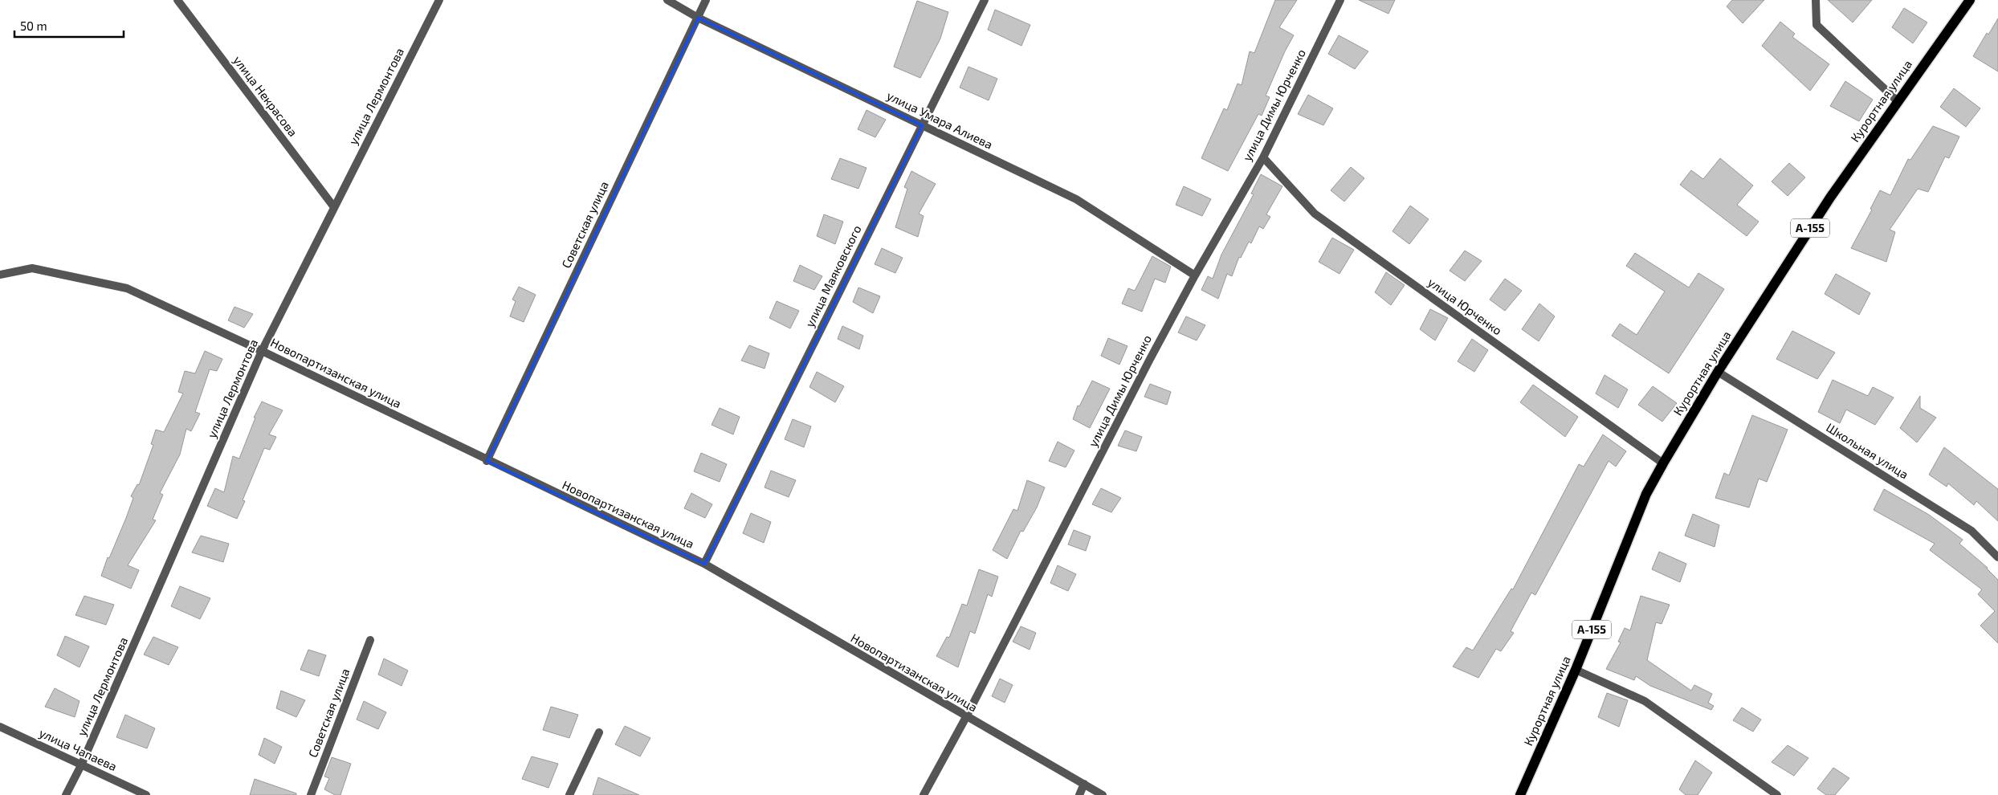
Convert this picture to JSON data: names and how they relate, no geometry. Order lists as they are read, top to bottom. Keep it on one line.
{"streets":{"main road":["Курортная улица","А-155"],"street":["улица Некрасова","улица Лермонтова","улица Димы Юрченко","улица Умара Алиева","Советская улица","улица Маяковского","улица Юрченко","Новопартизанская улица","Школьная улица","улица Чапаева"]},"crossings":[["улица Некрасова","улица Лермонтова"],["улица Лермонтова","Новопартизанская улица"],["улица Лермонтова","улица Чапаева"],["Курортная улица","улица Юрченко"],["Курортная улица","Школьная улица"],["улица Димы Юрченко","улица Умара Алиева"],["улица Димы Юрченко","улица Юрченко"],["улица Димы Юрченко","Новопартизанская улица"],["улица Умара Алиева","Советская улица"],["улица Умара Алиева","улица Маяковского"],["Советская улица","Новопартизанская улица"],["улица Маяковского","Новопартизанская улица"]],"scale_bar":"50 m"}
